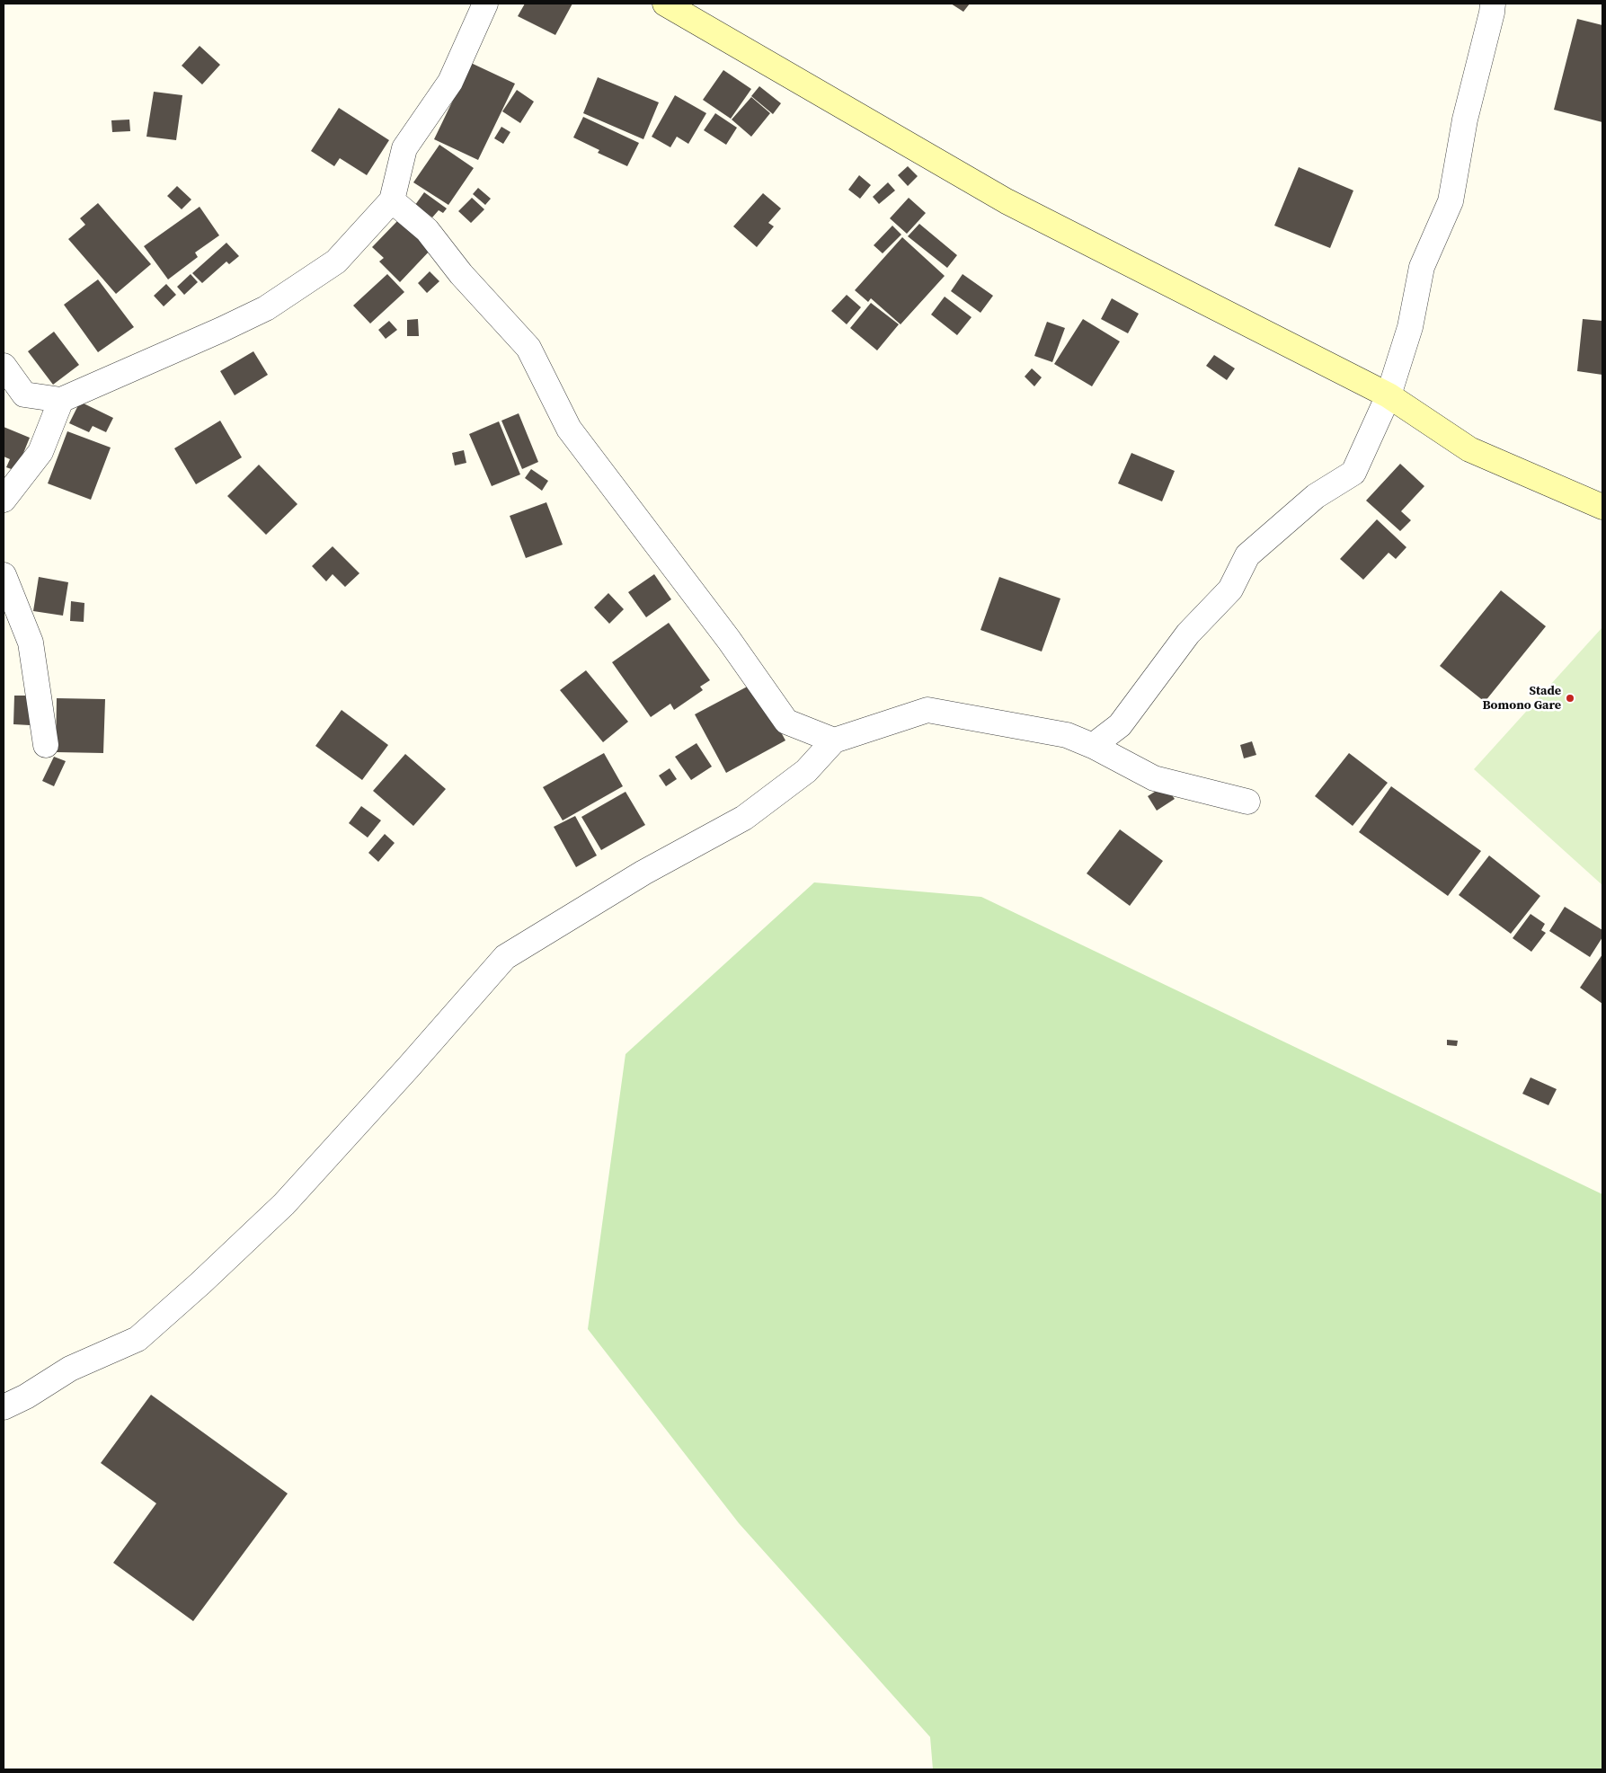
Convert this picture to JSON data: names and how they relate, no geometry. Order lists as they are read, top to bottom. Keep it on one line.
{"places":["Stade Bomono Gare"]}
